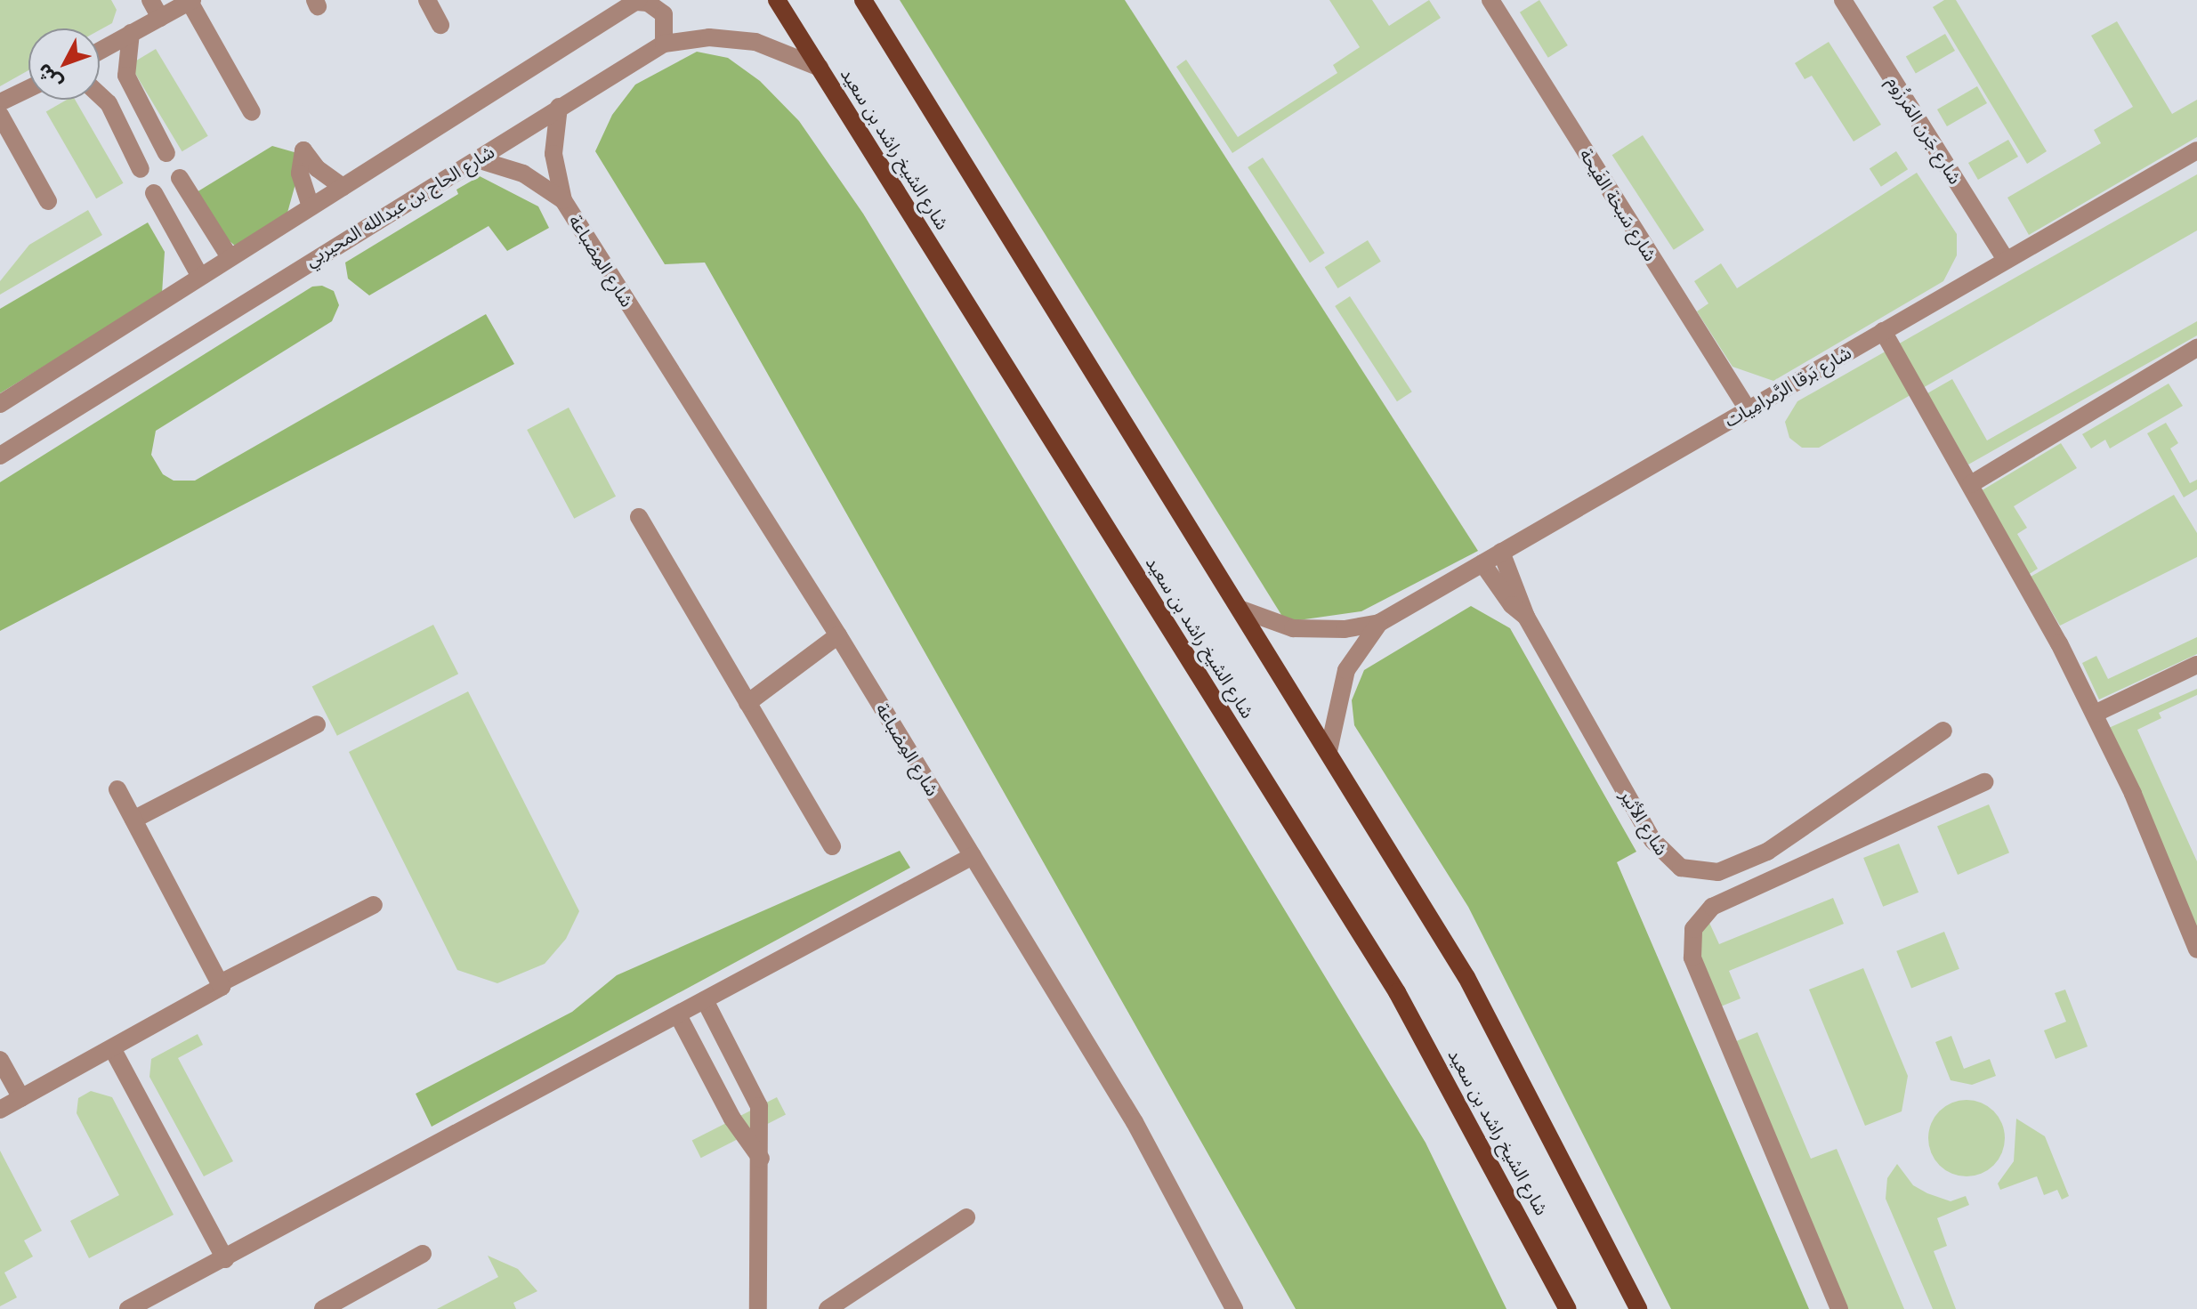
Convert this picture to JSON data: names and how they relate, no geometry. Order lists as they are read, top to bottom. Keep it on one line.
{"streets":{"main road":["شارع الشيخ راشد بن سعيد"],"street":["شارع جَرن المَرزُوم","شارع سَبخة الفَيحة","شارع الحاج بن عبدالله المحيربي","شارع المِضباعة","شارع بَرقا الرَّمرامِيات","شارع الأثير"]},"crossings":[["شارع جَرن المَرزُوم","شارع بَرقا الرَّمرامِيات"],["شارع الشيخ راشد بن سعيد","شارع الحاج بن عبدالله المحيربي"],["شارع سَبخة الفَيحة","شارع بَرقا الرَّمرامِيات"],["شارع الحاج بن عبدالله المحيربي","شارع المِضباعة"],["شارع بَرقا الرَّمرامِيات","شارع الأثير"]],"north":"bottom left"}
